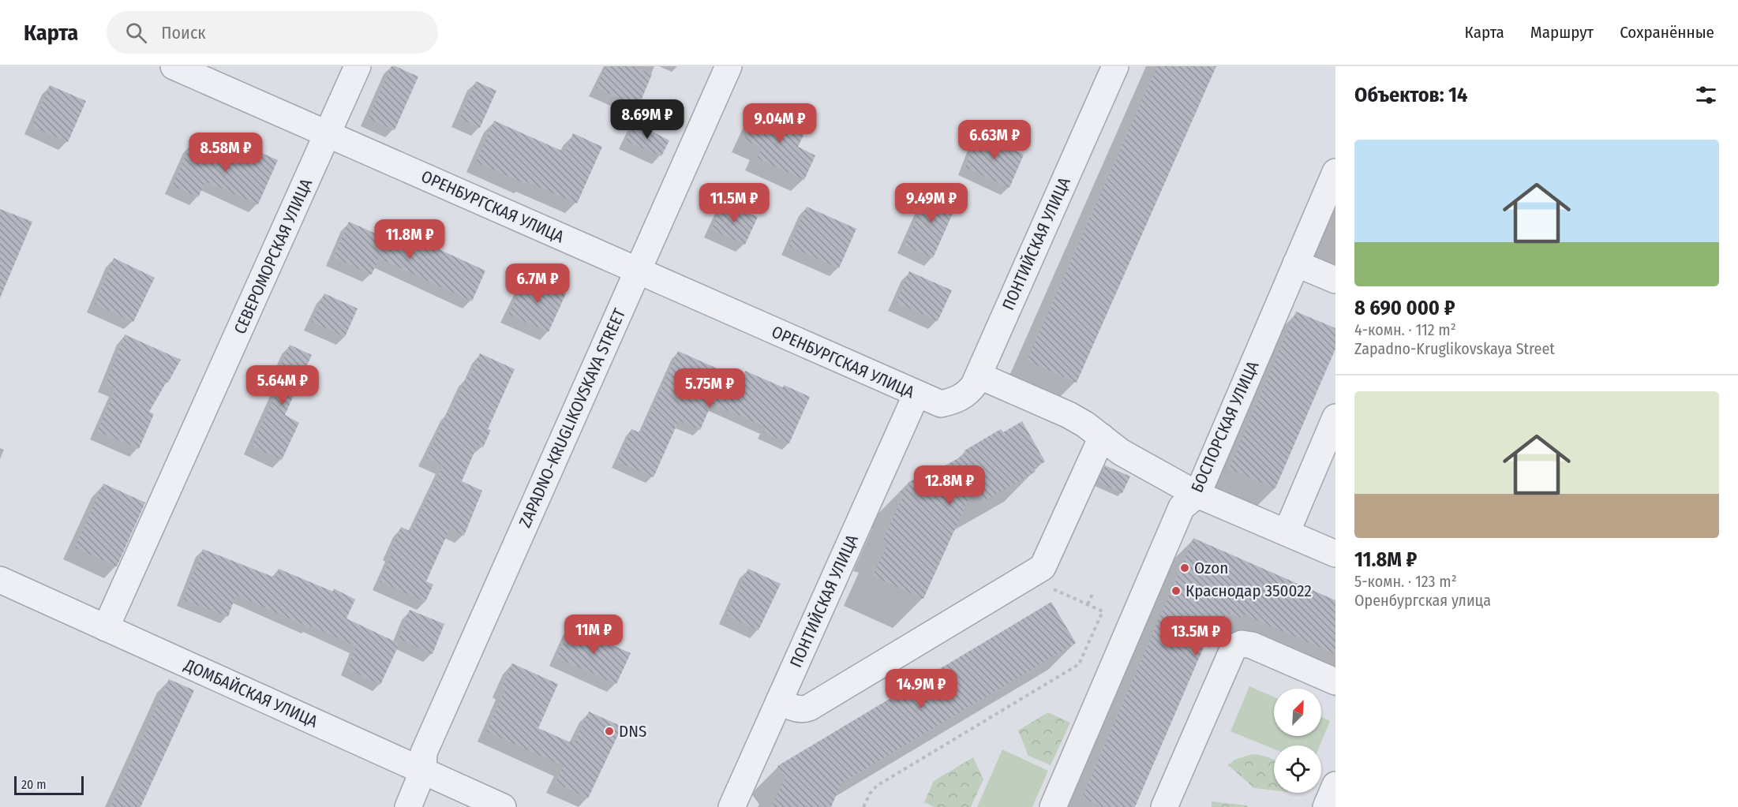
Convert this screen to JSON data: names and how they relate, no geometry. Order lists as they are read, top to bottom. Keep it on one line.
{"streets":{"street":["ОРЕНБУРГСКАЯ УЛИЦА","ПОНТИЙСКАЯ УЛИЦА","СЕВЕРОМОРСКАЯ УЛИЦА","ZAPADNO-KRUGLIKOVSKAYA STREET","БОСПОРСКАЯ УЛИЦА","ДОМБАЙСКАЯ УЛИЦА"]},"crossings":[["ОРЕНБУРГСКАЯ УЛИЦА","ПОНТИЙСКАЯ УЛИЦА"],["ОРЕНБУРГСКАЯ УЛИЦА","СЕВЕРОМОРСКАЯ УЛИЦА"],["ОРЕНБУРГСКАЯ УЛИЦА","ZAPADNO-KRUGLIKOVSKAYA STREET"],["СЕВЕРОМОРСКАЯ УЛИЦА","ДОМБАЙСКАЯ УЛИЦА"],["ZAPADNO-KRUGLIKOVSKAYA STREET","ДОМБАЙСКАЯ УЛИЦА"]],"places":["Ozon","Краснодар 350022","DNS"],"scale_bar":"20 m","north":"top right","page":{"header":"Карта","search":"Поиск","nav":["Карта","Маршрут","Сохранённые"],"heading":"Объектов: 14","price":["8.69M ₽","9.04M ₽","6.63M ₽","8.58M ₽","11.5M ₽","9.49M ₽","11.8M ₽","6.7M ₽","5.64M ₽","5.75M ₽","12.8M ₽","11M ₽","13.5M ₽","14.9M ₽"],"list":[{"name":"8 690 000 ₽","note":"4-комн. · 112 m² · Zapadno-Kruglikovskaya Street"},{"name":"11.8M ₽","note":"5-комн. · 123 m² · Оренбургская улица"}],"scale":"20 m"}}
